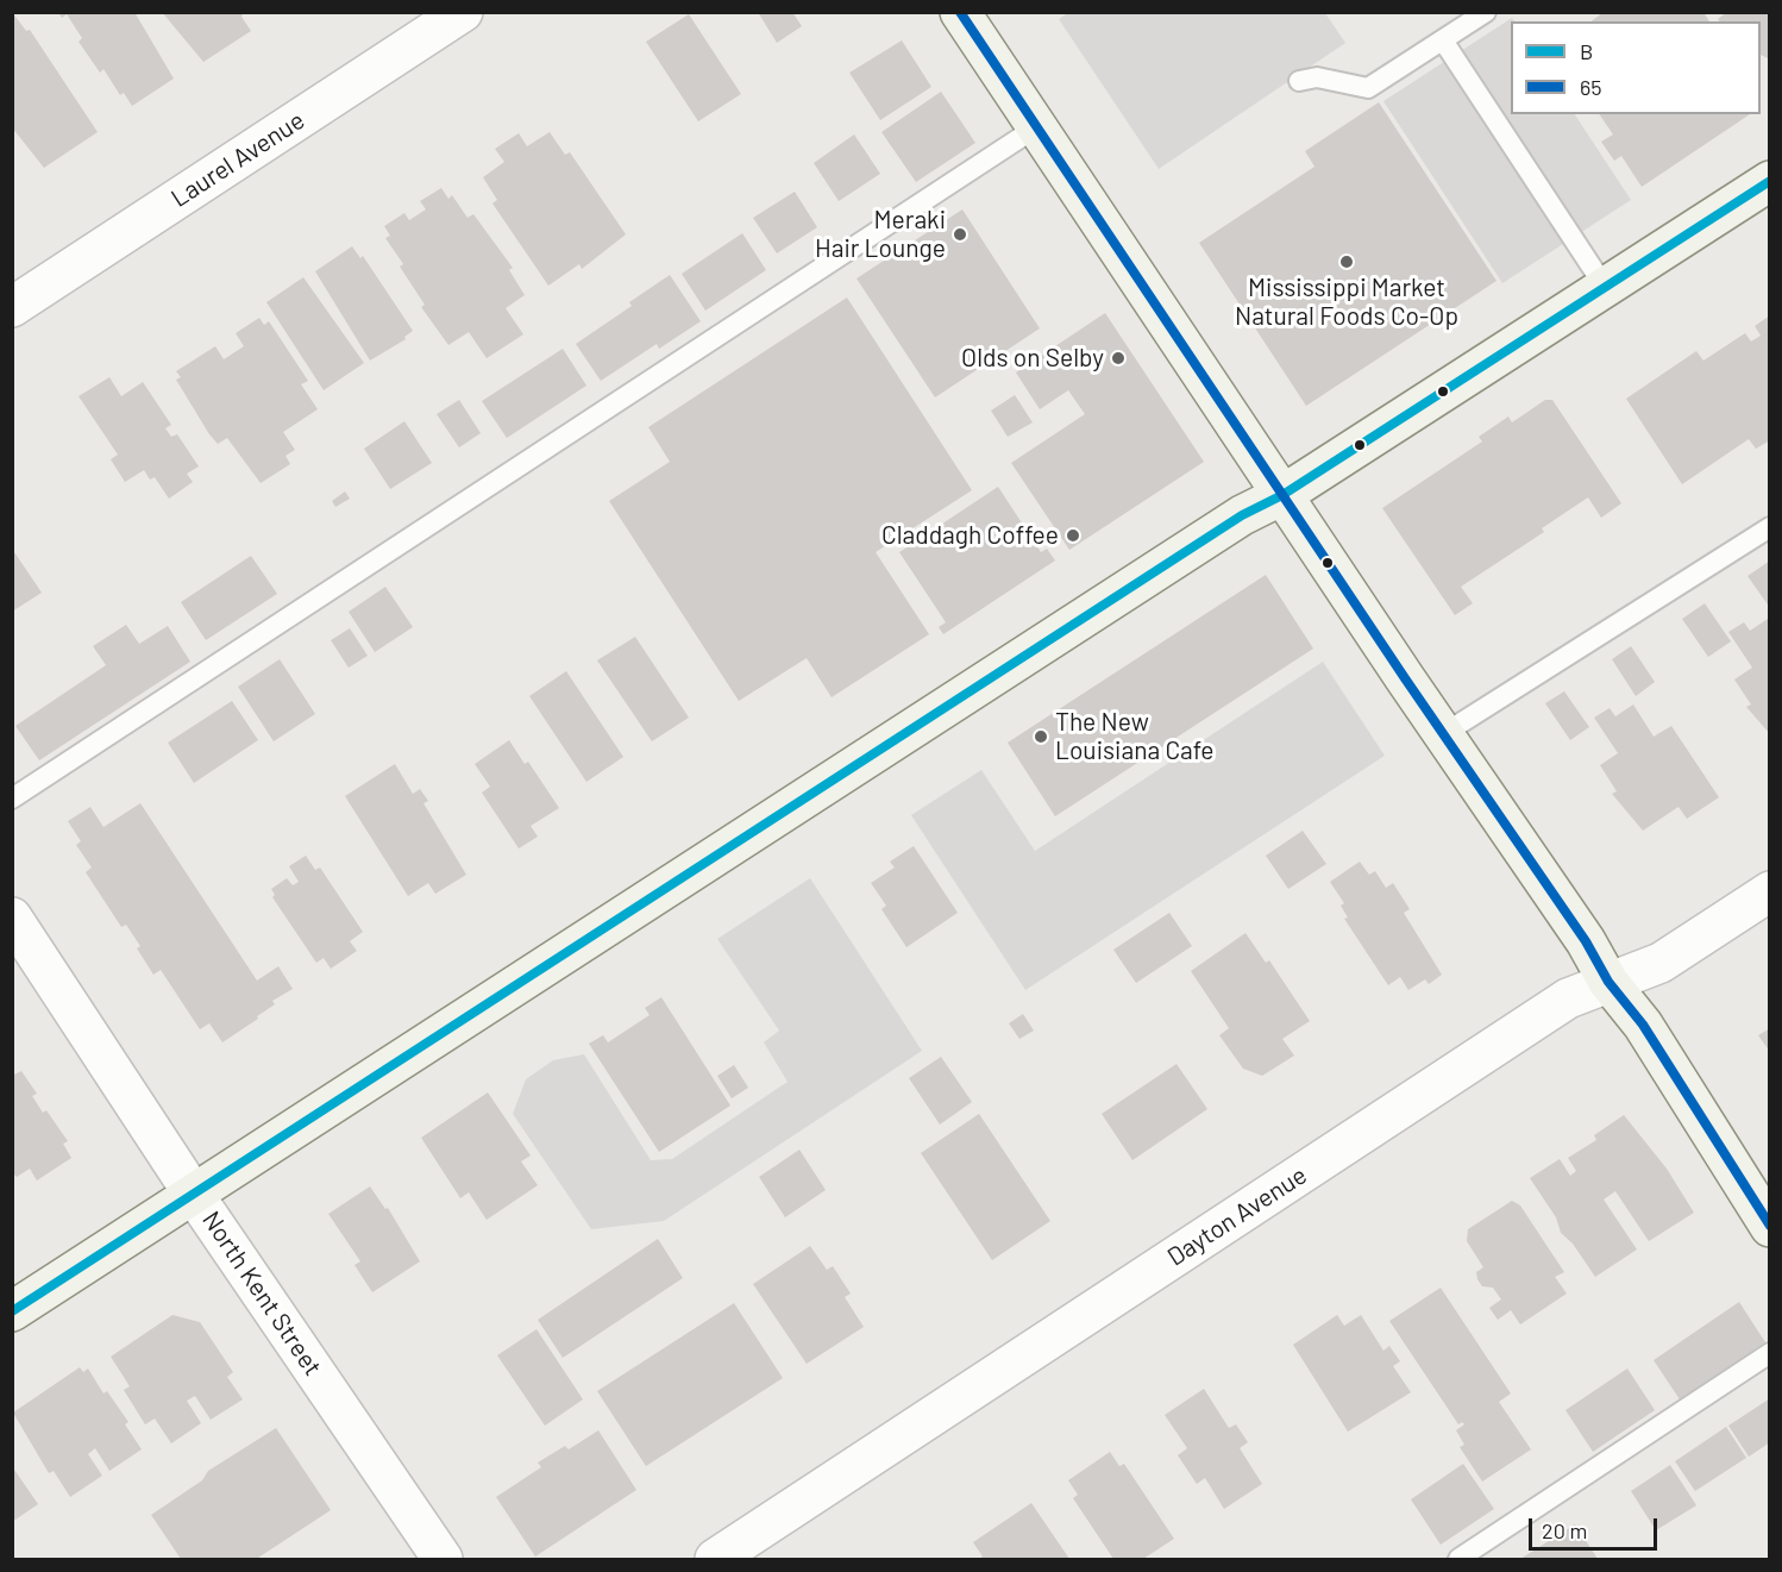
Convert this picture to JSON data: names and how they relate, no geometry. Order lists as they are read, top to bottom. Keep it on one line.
{"streets":{"street":["Laurel Avenue","Dayton Avenue","North Kent Street"]},"places":["Meraki Hair Lounge","Mississippi Market Natural Foods Co-Op","Olds on Selby","Claddagh Coffee","The New Louisiana Cafe"],"lines":["transit line 65","transit line B"],"legend":["B","65"],"scale_bar":"20 m"}
